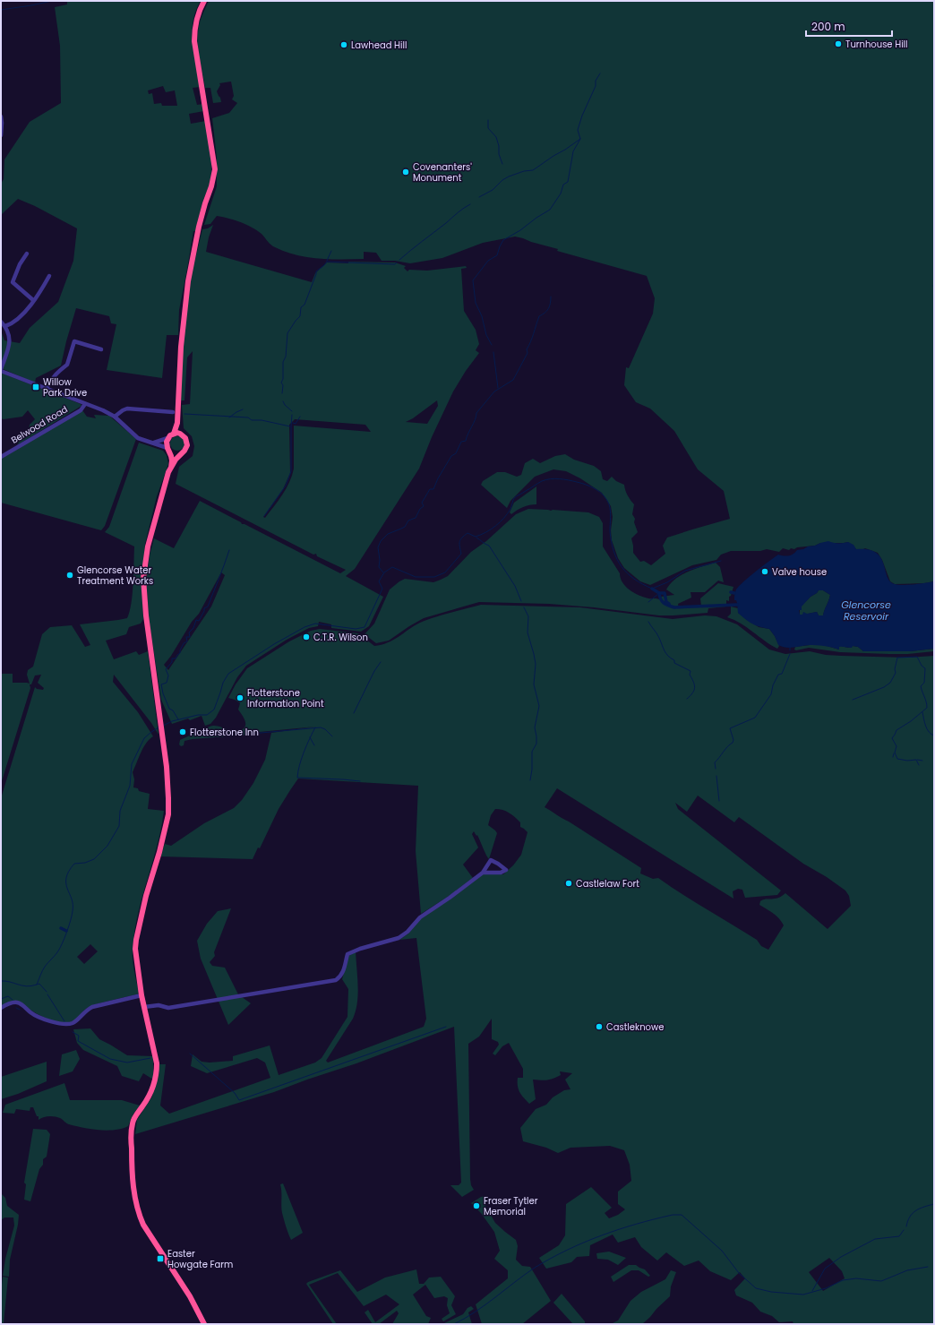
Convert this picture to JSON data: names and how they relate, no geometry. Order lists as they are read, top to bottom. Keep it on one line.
{"streets":{"street":["Belwood Road"]},"water":["Glencorse Reservoir"],"places":{"other":["Turnhouse Hill","Lawhead Hill","Covenanters' Monument","Valve house","Glencorse Water Treatment Works","C.T.R. Wilson","Flotterstone Information Point","Flotterstone Inn","Castlelaw Fort","Castleknowe","Fraser Tytler Memorial"],"transit":["Willow Park Drive","Easter Howgate Farm"]},"scale_bar":"200 m"}
